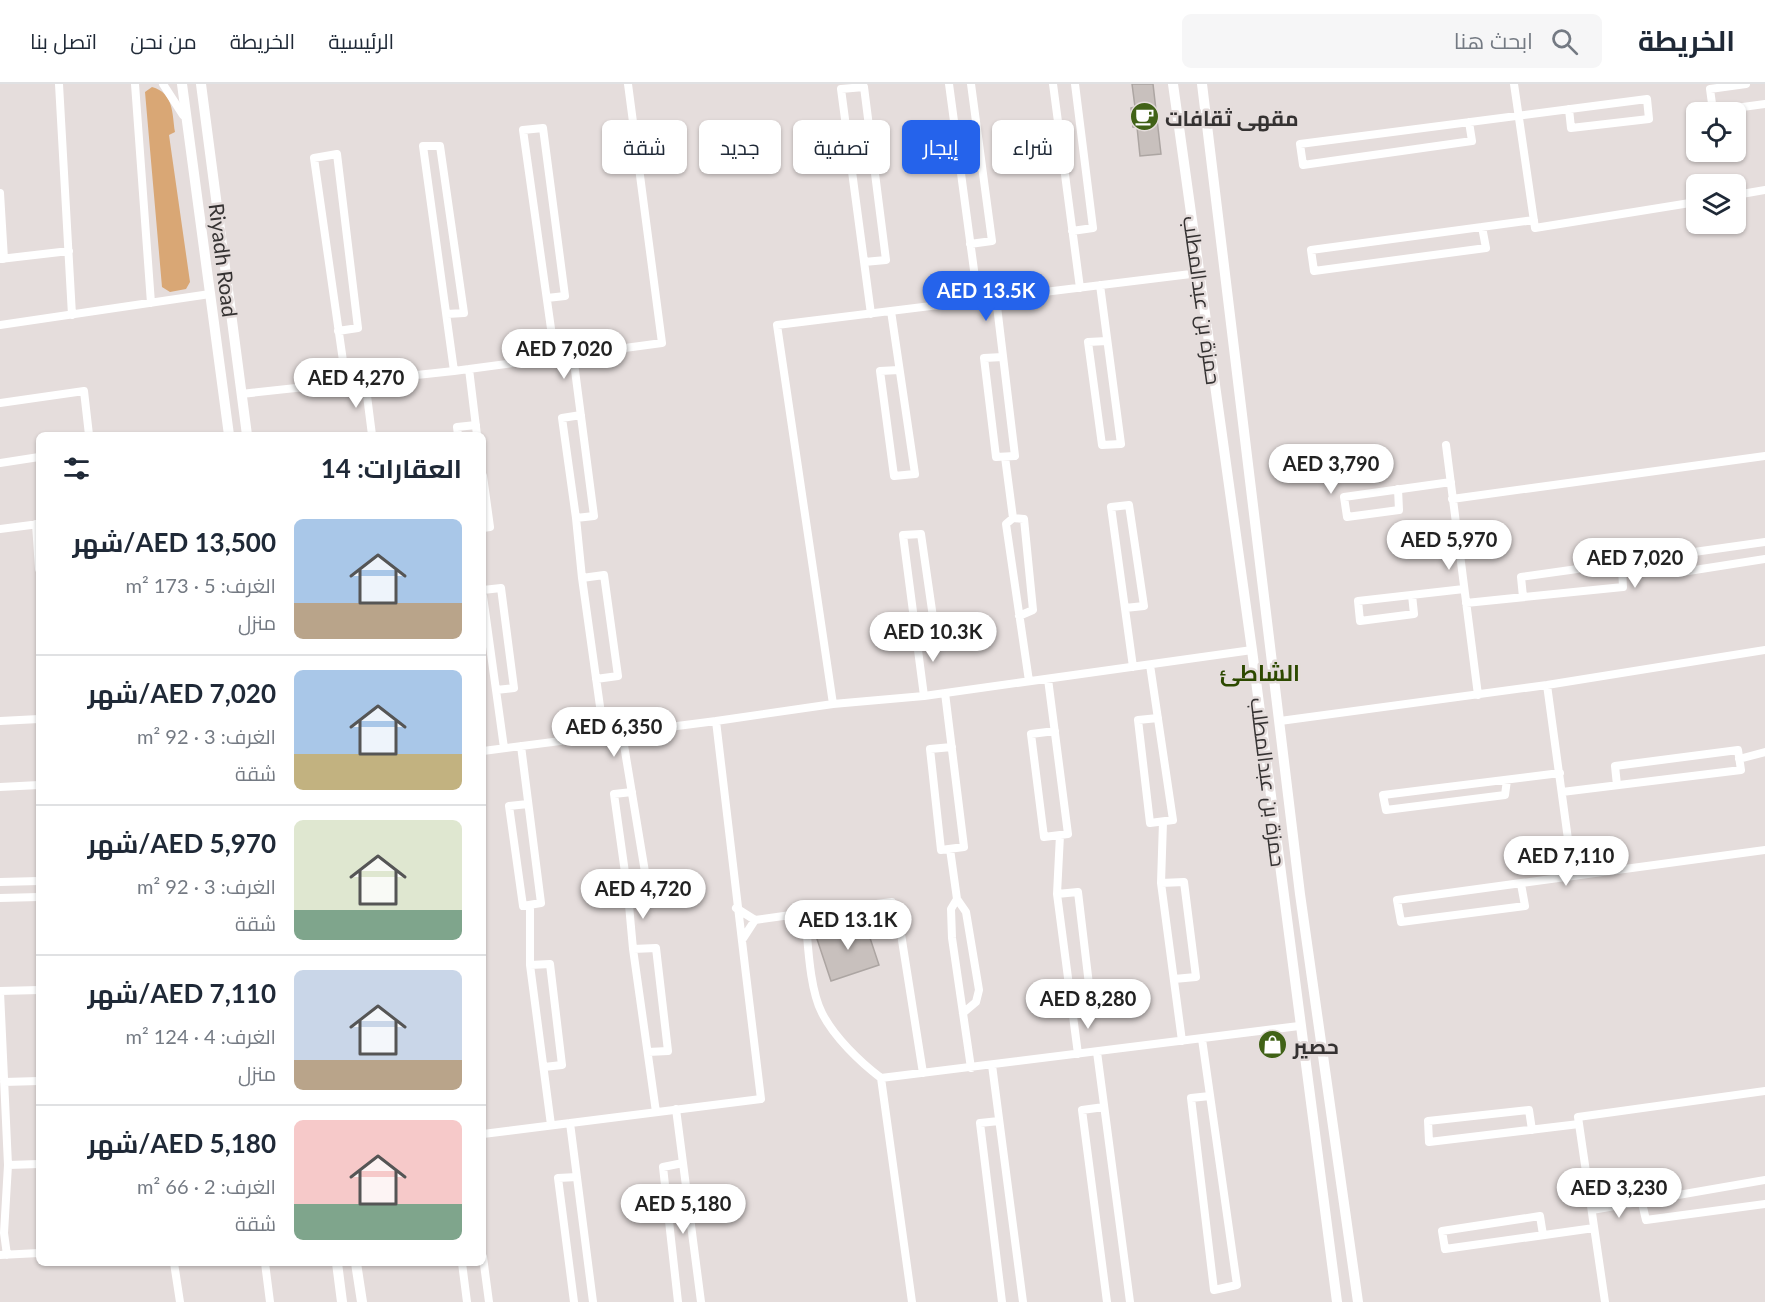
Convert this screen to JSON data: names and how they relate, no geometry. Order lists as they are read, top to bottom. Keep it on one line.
{"streets":{"street":["Riyadh Road","حمزة بن عبدالمطلب"]},"districts":["الشاطئ"],"places":{"cafe":["مقهى ثقافات"],"shop":["حصير"]},"page":{"header":"الخريطة","search":"ابحث هنا","nav":["الرئيسية","الخريطة","من نحن","اتصل بنا"],"chip":["شراء","إيجار","تصفية","جديد","شقة"],"price":["AED 13.5K","AED 7,020","AED 4,270","AED 3,790","AED 5,970","AED 7,020","AED 10.3K","AED 6,350","AED 7,110","AED 4,720","AED 13.1K","AED 8,280","AED 3,230","AED 5,180"],"heading":"العقارات: 14","list":[{"name":"AED 13,500/شهر","note":"الغرف: 5 · 173 m² · منزل"},{"name":"AED 7,020/شهر","note":"الغرف: 3 · 92 m² · شقة"},{"name":"AED 5,970/شهر","note":"الغرف: 3 · 92 m² · شقة"},{"name":"AED 7,110/شهر","note":"الغرف: 4 · 124 m² · منزل"},{"name":"AED 5,180/شهر","note":"الغرف: 2 · 66 m² · شقة"}]}}
